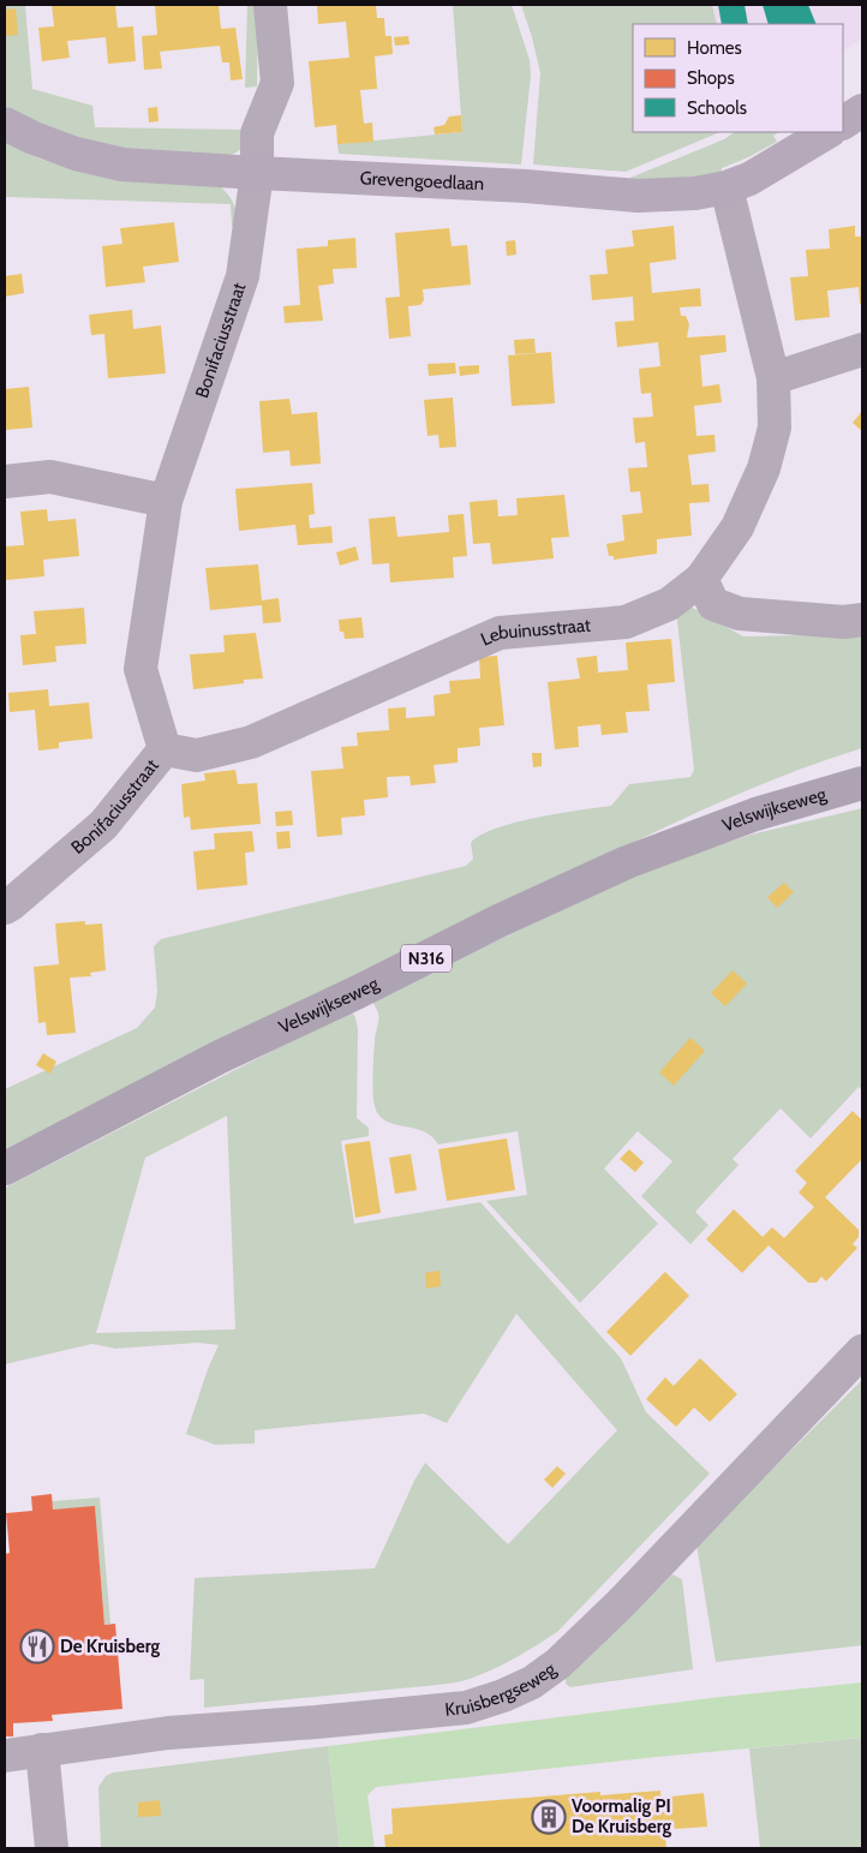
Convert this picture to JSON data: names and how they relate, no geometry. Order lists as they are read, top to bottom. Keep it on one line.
{"streets":{"main road":["Velswijkseweg","N316"],"street":["Grevengoedlaan","Bonifaciusstraat","Lebuinusstraat","Kruisbergseweg"]},"crossings":[["Grevengoedlaan","Bonifaciusstraat"],["Grevengoedlaan","Lebuinusstraat"],["Bonifaciusstraat","Lebuinusstraat"]],"places":{"restaurant":["De Kruisberg"],"building":["Voormalig PI De Kruisberg"]},"legend":["Homes","Shops","Schools"]}
